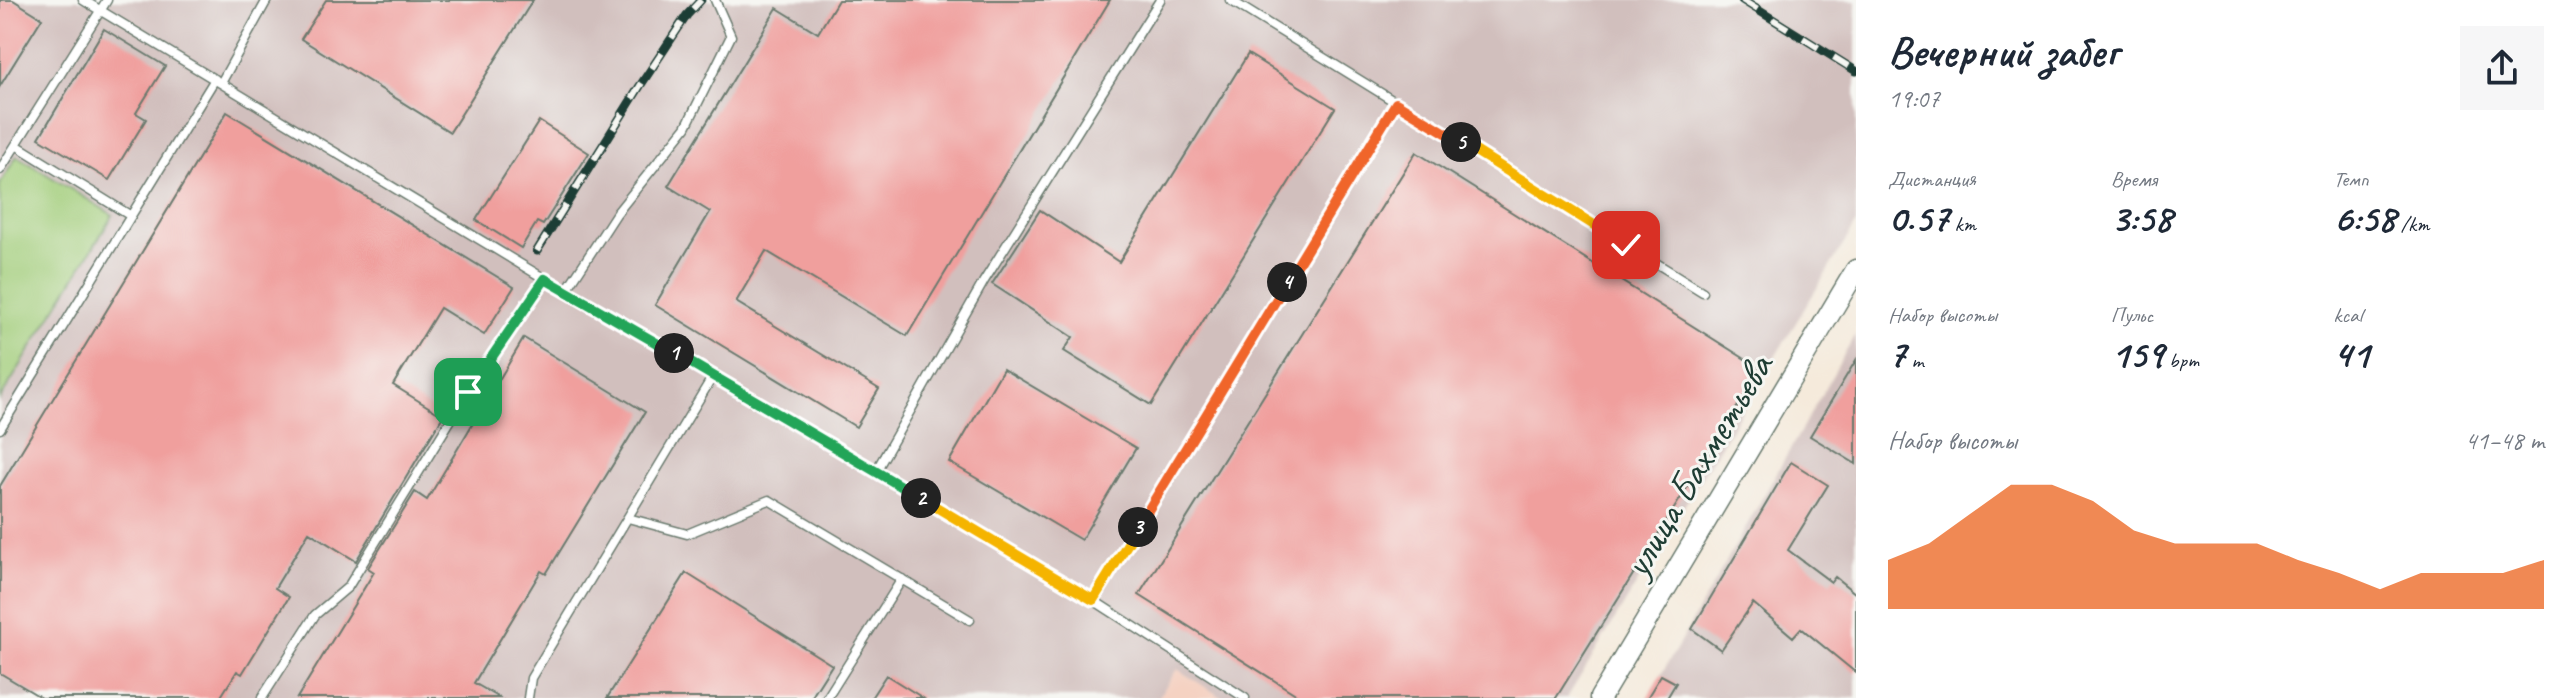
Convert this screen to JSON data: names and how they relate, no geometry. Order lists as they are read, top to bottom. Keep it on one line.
{"streets":{"street":["улица Бахметьева"]},"page":{"heading":["Вечерний забег","19:07"],"pins":["5","4","1","2","3"],"stats":[["Дистанция","0.57 km"],["Время","3:58"],["Темп","6:58 /km"],["Набор высоты","7 m"],["Пульс","159 bpm"],["kcal","41"]],"chart":["Набор высоты","41–48 m"]}}
